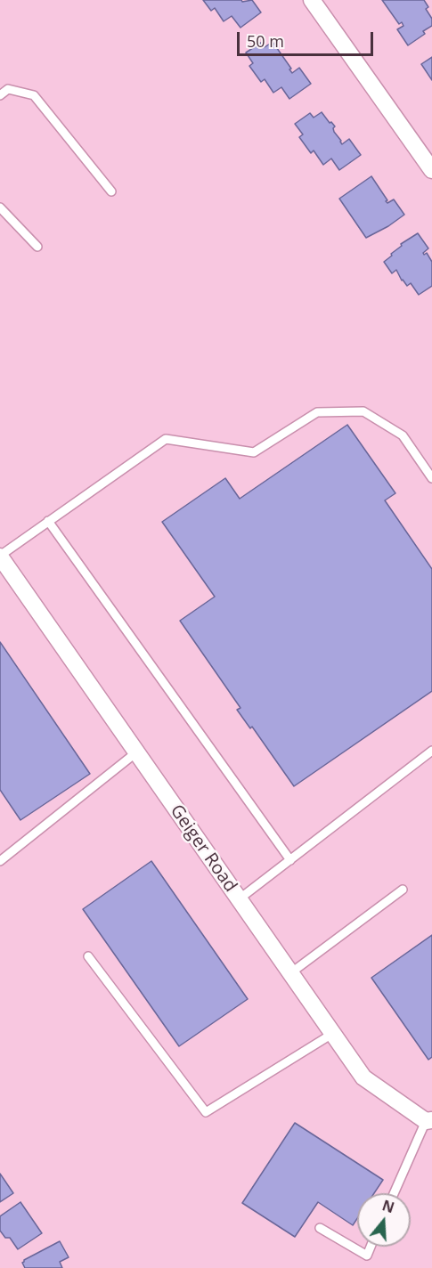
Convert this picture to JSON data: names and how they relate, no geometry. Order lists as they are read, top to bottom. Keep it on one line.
{"streets":{"street":["Geiger Road"]},"scale_bar":"50 m","north":"top"}
